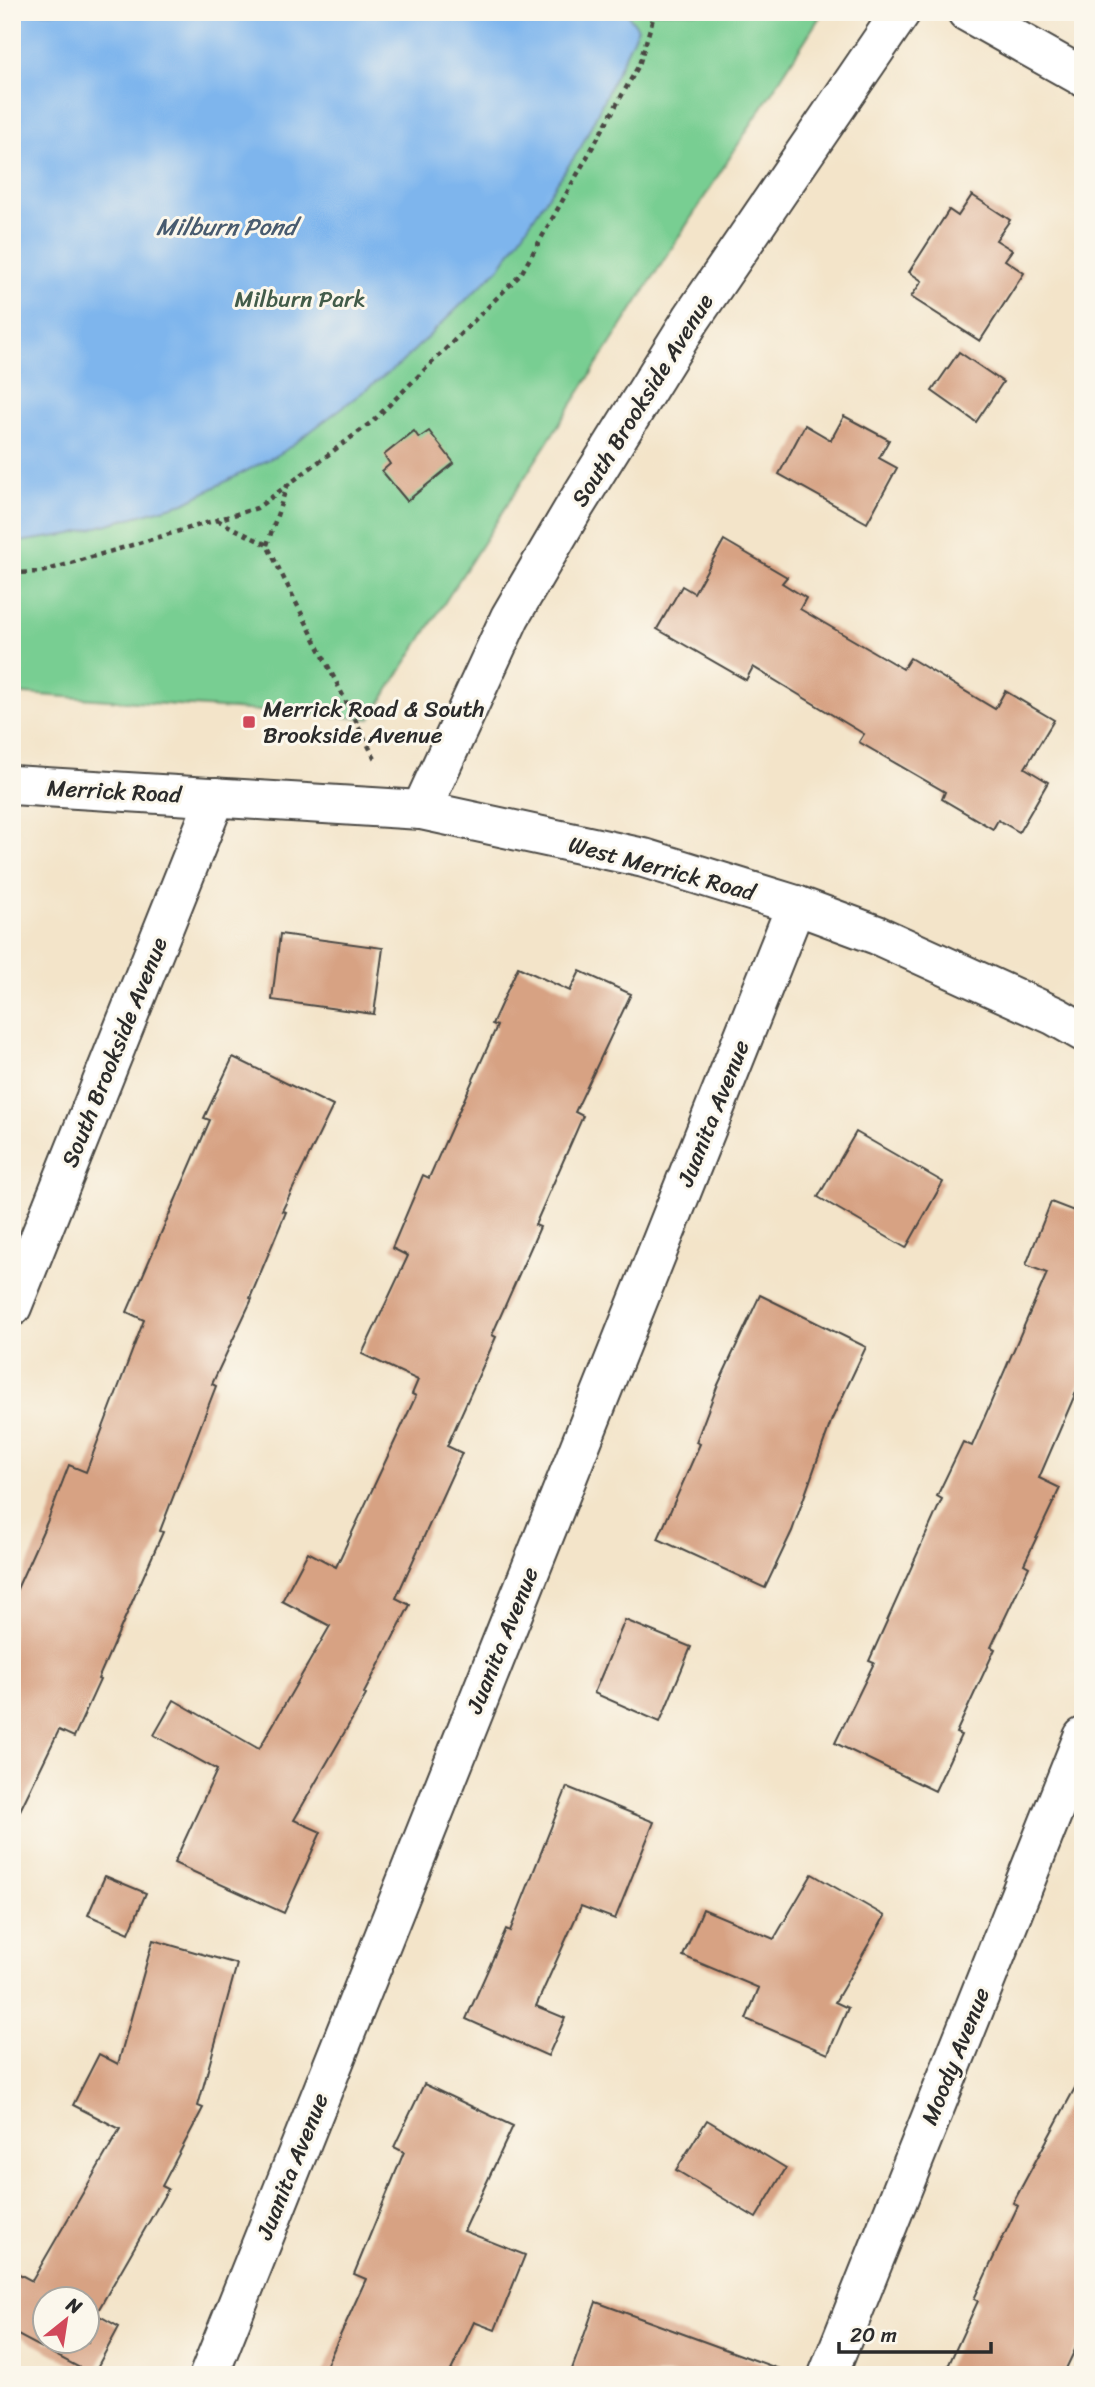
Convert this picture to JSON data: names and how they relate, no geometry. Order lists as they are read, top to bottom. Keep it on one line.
{"streets":{"street":["South Brookside Avenue","Merrick Road","West Merrick Road","Juanita Avenue","Moody Avenue"]},"crossings":[["South Brookside Avenue","Merrick Road"],["South Brookside Avenue","West Merrick Road"],["Merrick Road","West Merrick Road"],["West Merrick Road","Juanita Avenue"]],"water":["Milburn Pond"],"parks":["Milburn Park"],"places":{"transit":["Merrick Road & South Brookside Avenue"]},"scale_bar":"20 m","north":"top right"}
